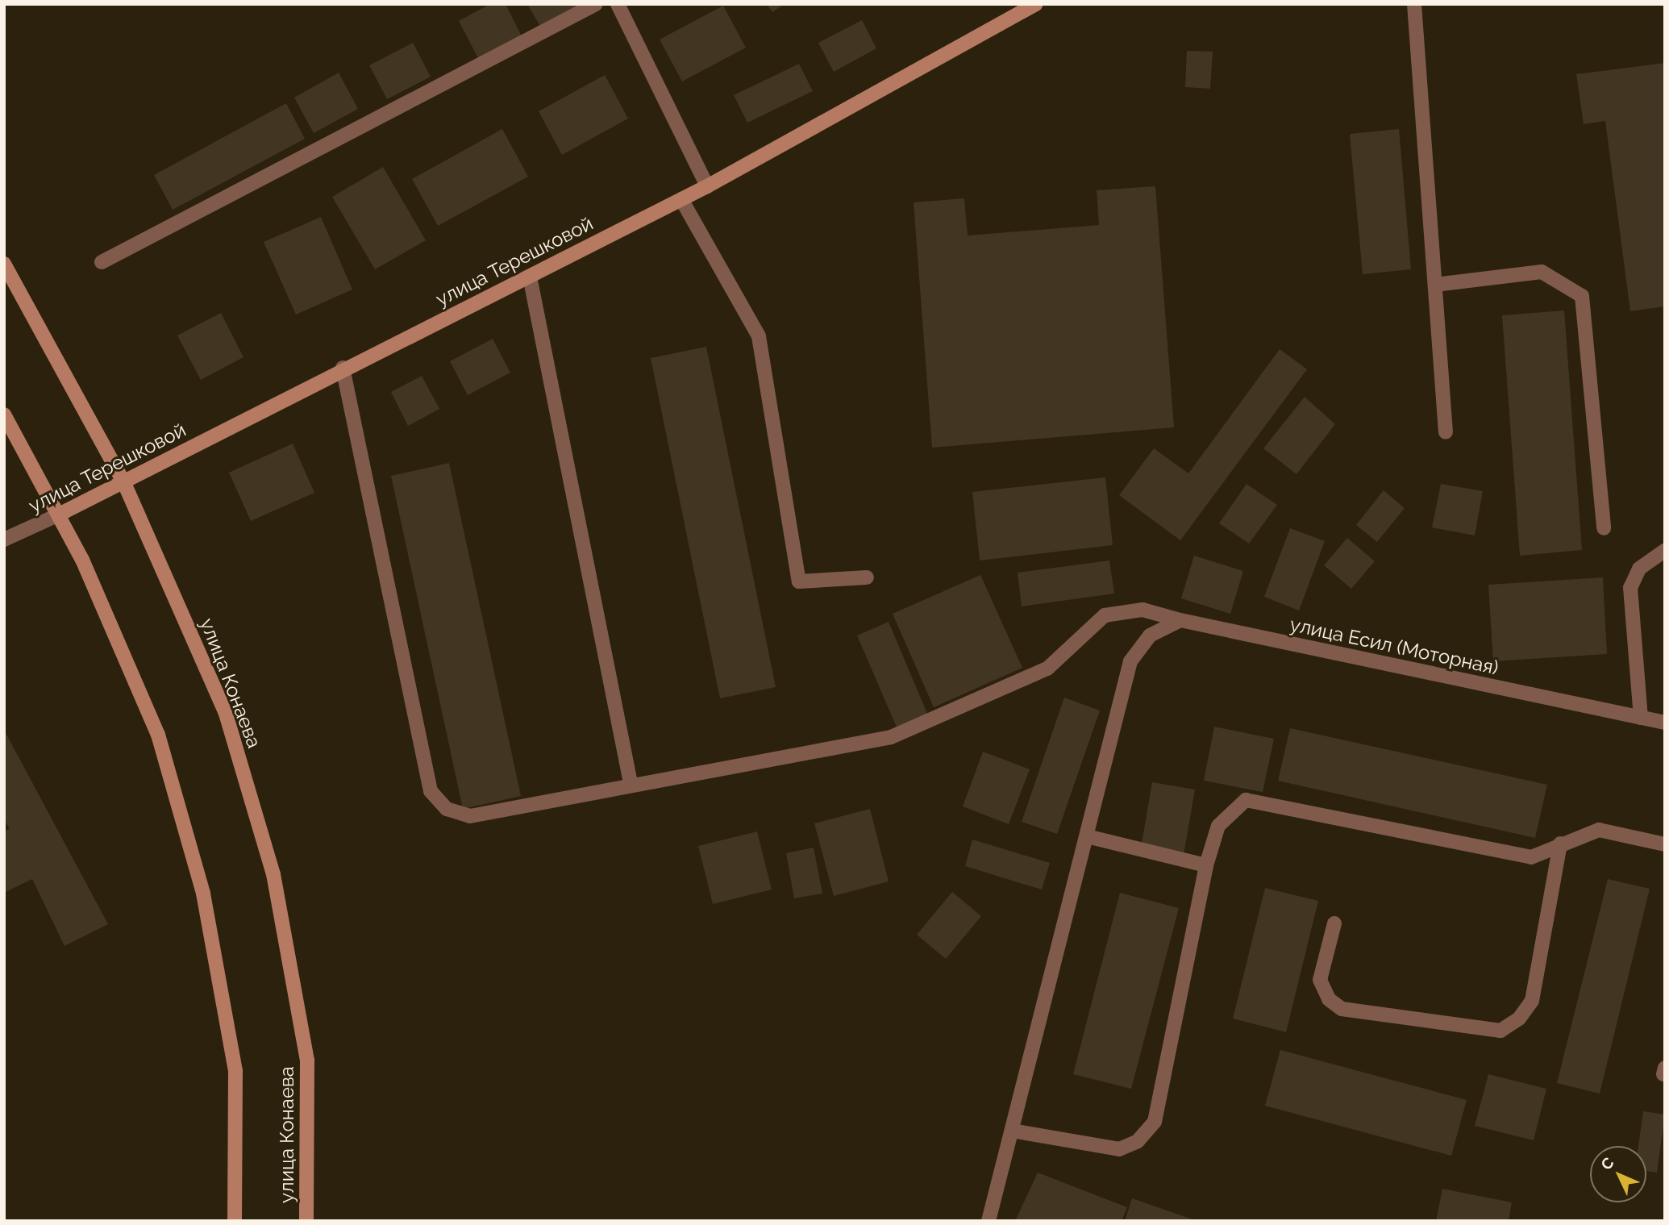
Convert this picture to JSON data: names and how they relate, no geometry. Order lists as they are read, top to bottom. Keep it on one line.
{"streets":{"main road":["улица Терешковой","улица Конаева"],"street":["улица Есил (Моторная)"]},"crossings":[["улица Терешковой","улица Есил (Моторная)"],["улица Терешковой","улица Конаева"]],"north":"top left"}
